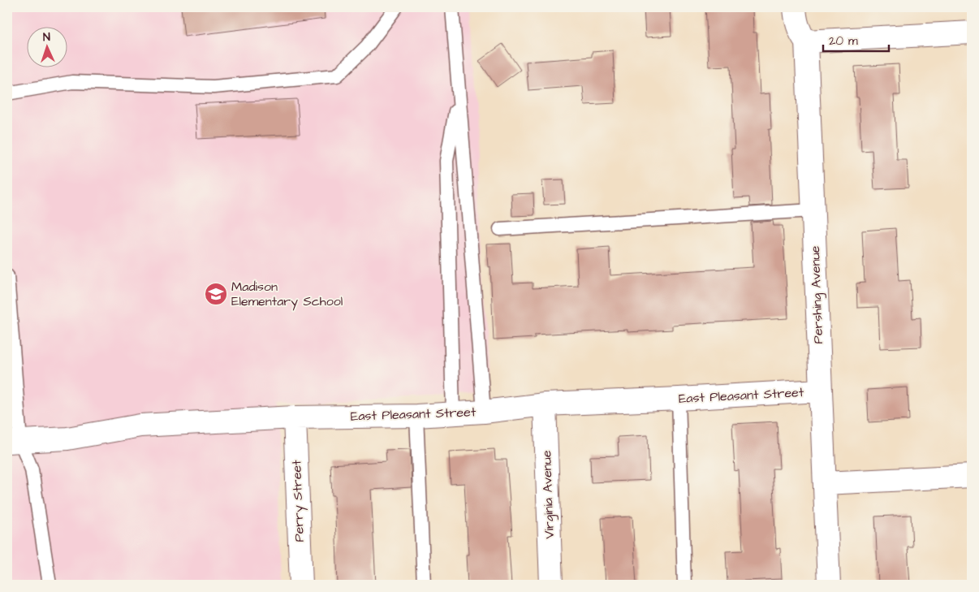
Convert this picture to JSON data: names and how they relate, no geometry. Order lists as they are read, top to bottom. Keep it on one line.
{"streets":{"street":["Pershing Avenue","East Pleasant Street","Virginia Avenue","Perry Street"]},"crossings":[["Pershing Avenue","East Pleasant Street"],["East Pleasant Street","Virginia Avenue"],["East Pleasant Street","Perry Street"]],"places":{"school or university":["Madison Elementary School"]},"scale_bar":"20 m","north":"top"}
